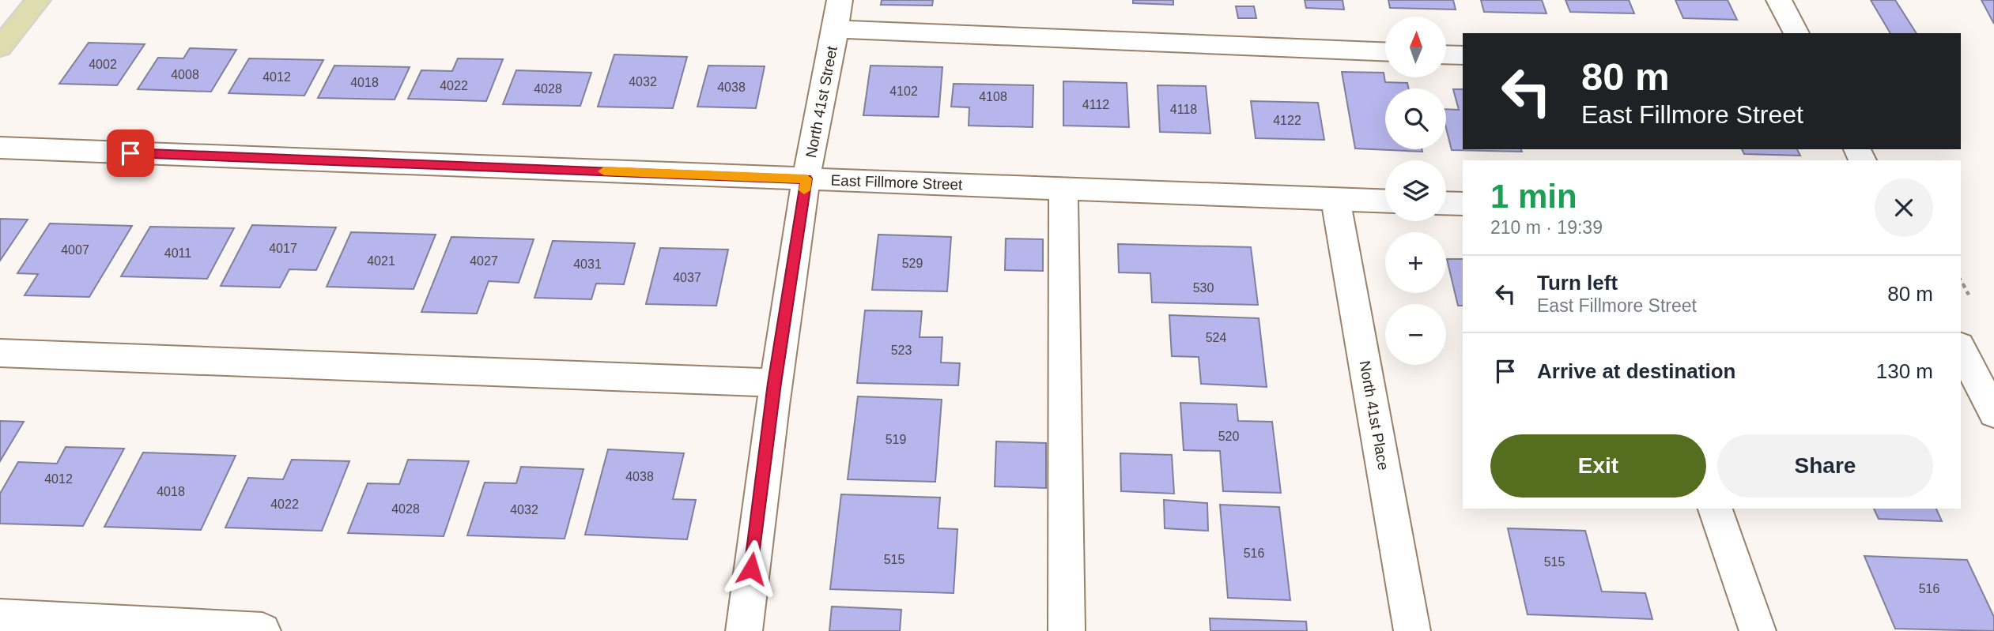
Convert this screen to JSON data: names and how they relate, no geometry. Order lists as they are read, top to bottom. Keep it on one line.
{"streets":{"street":["North 41st Street","East Fillmore Street","North 41st Place"]},"crossings":[["North 41st Street","East Fillmore Street"],["East Fillmore Street","North 41st Place"]],"house_numbers":["4002","4008","4012","4032","4018","4022","4038","4028","4102","4108","4112","4118","4122","4017","4007","4011","4021","4027","529","4031","4037","530","524","523","520","519","4038","4012","4018","4022","4028","4032","516","515","515","516"],"north":"top","page":{"map_buttons":["+","−"],"turn":["80 m","East Fillmore Street"],"heading":["1 min","210 m · 19:39"],"list":[{"name":"Turn left","note":"East Fillmore Street","value":"80 m"},{"name":"Arrive at destination","value":"130 m"}],"buttons":["Exit","Share"]}}
